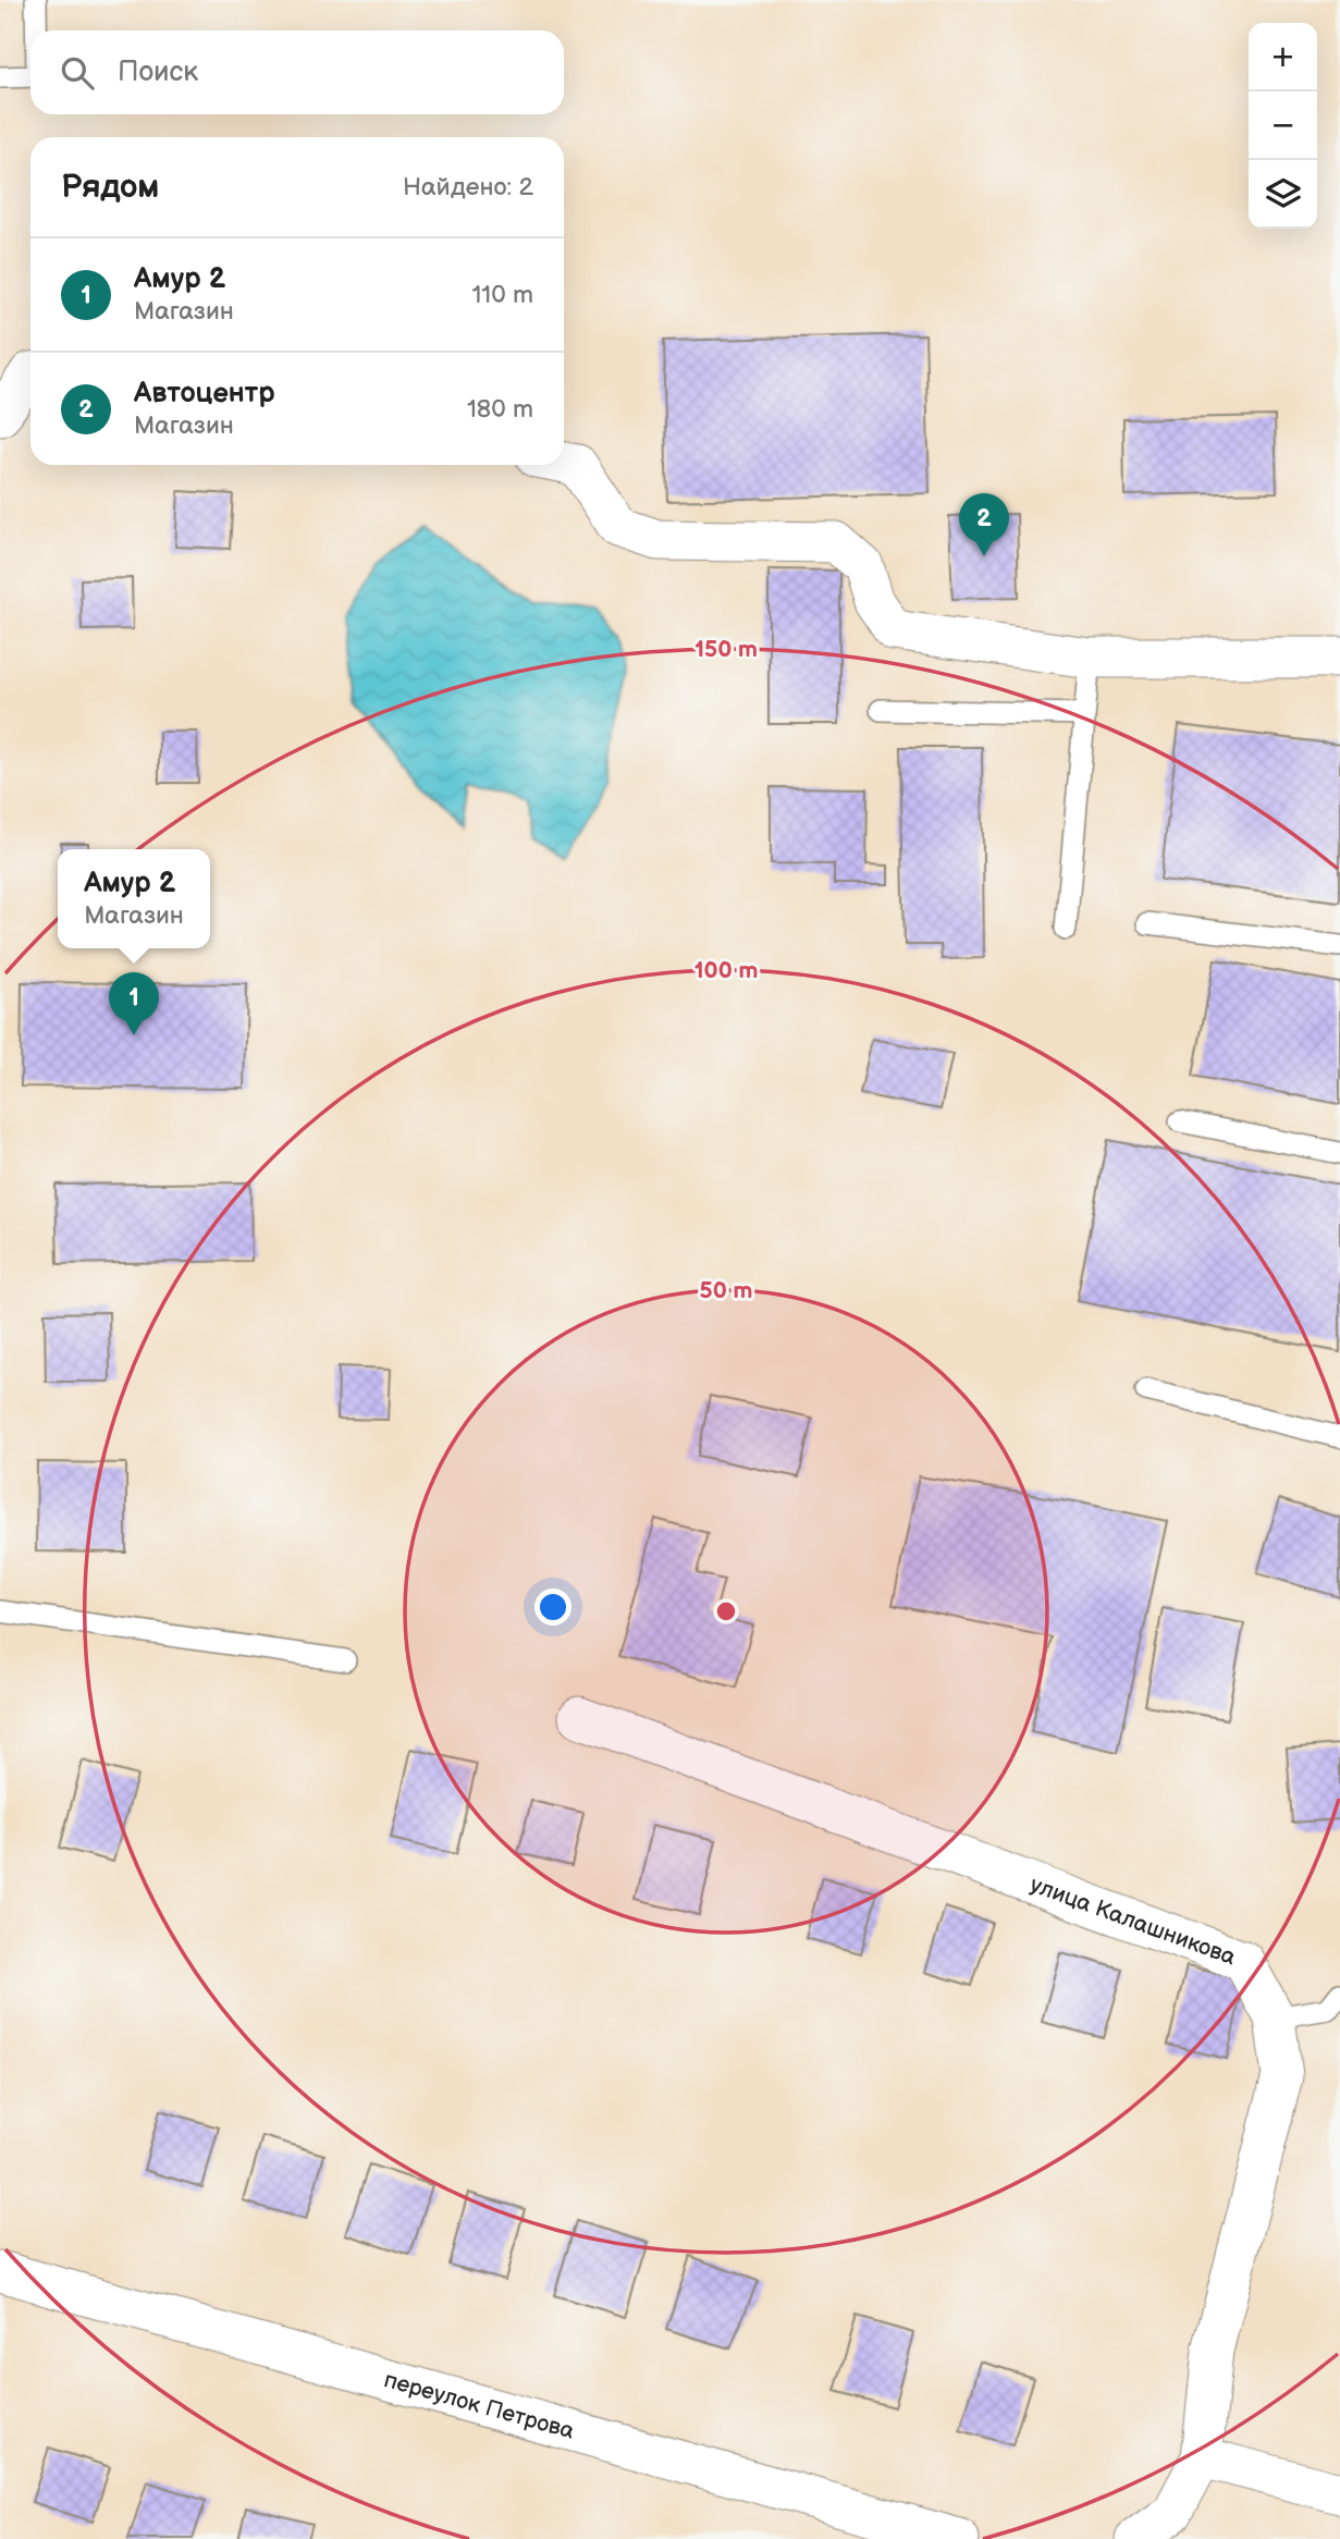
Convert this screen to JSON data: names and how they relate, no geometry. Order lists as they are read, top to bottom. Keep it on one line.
{"streets":{"street":["улица Калашникова","переулок Петрова"]},"page":{"map_buttons":["+","−"],"search":"Поиск","heading":["Рядом","Найдено: 2"],"list":[{"mark":"1","name":"Амур 2","note":"Магазин","value":"110 m"},{"mark":"2","name":"Автоцентр","note":"Магазин","value":"180 m"}],"pins":["2","1"],"popup":["Амур 2","Магазин"]},"rings":["150 m","100 m","50 m"]}
